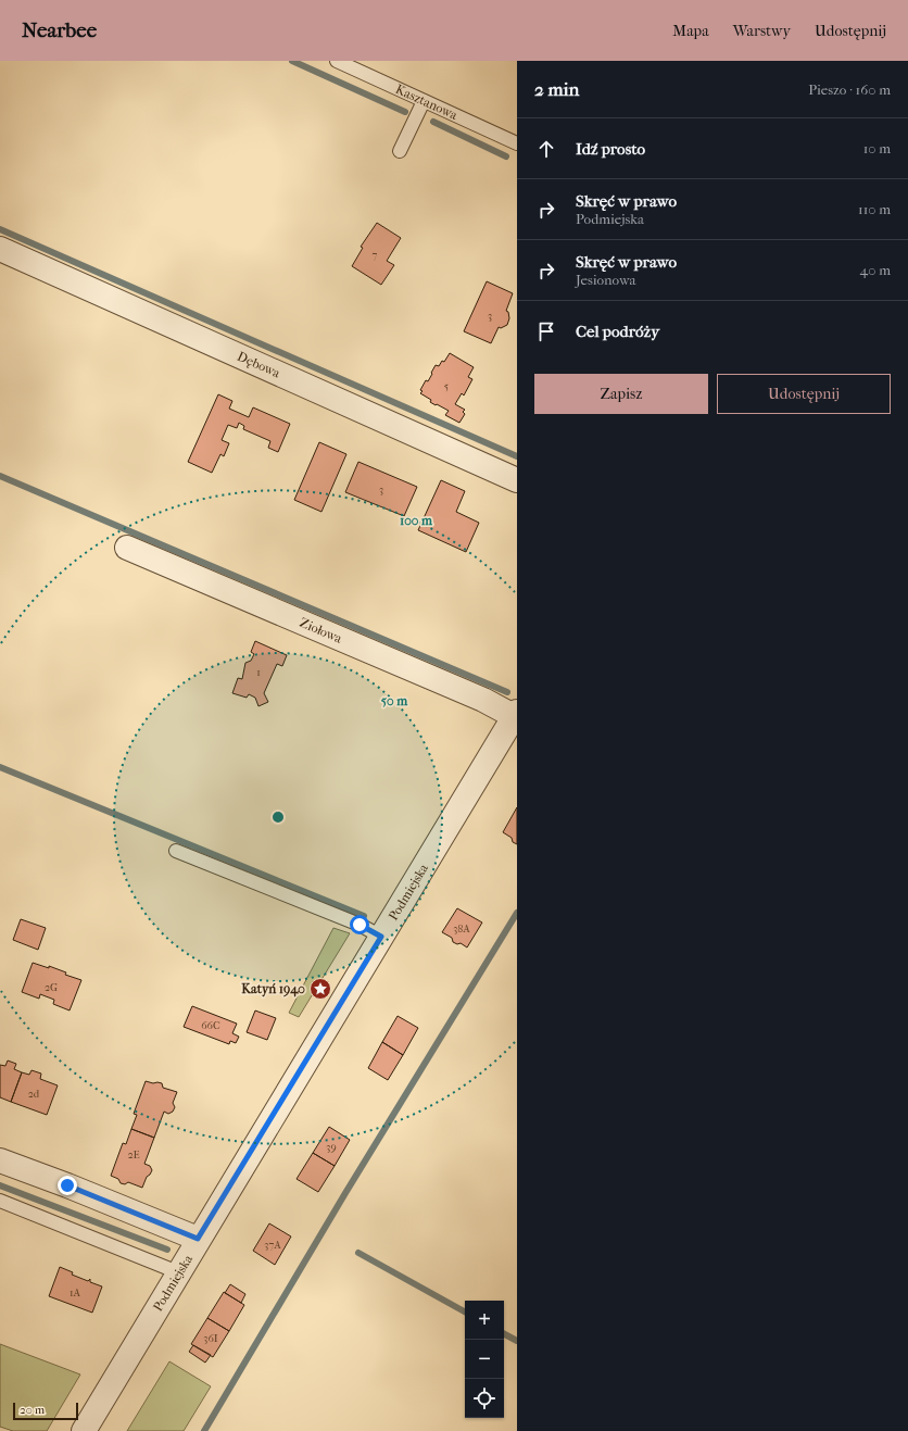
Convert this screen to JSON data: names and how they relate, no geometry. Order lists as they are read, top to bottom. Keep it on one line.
{"streets":{"street":["Dębowa","Ziołowa","Podmiejska"],"lane":["Kasztanowa"]},"crossings":[["Ziołowa","Podmiejska"]],"places":{"place":["Katyń 1940"]},"house_numbers":["7","3","5","3","1","38A","2G","66C","2d","39","2E","37A","1A","36I"],"scale_bar":"20 m","page":{"header":"Nearbee","nav":["Mapa","Warstwy","Udostępnij"],"heading":["2 min","Pieszo · 160 m"],"list":[["Idź prosto","10 m"],["Skręć w prawo","Podmiejska","110 m"],["Skręć w prawo","Jesionowa","40 m"],"Cel podróży"],"buttons":["Zapisz","Udostępnij"],"map_buttons":["+","−"],"scale":"20 m"},"rings":["100 m","50 m"]}
